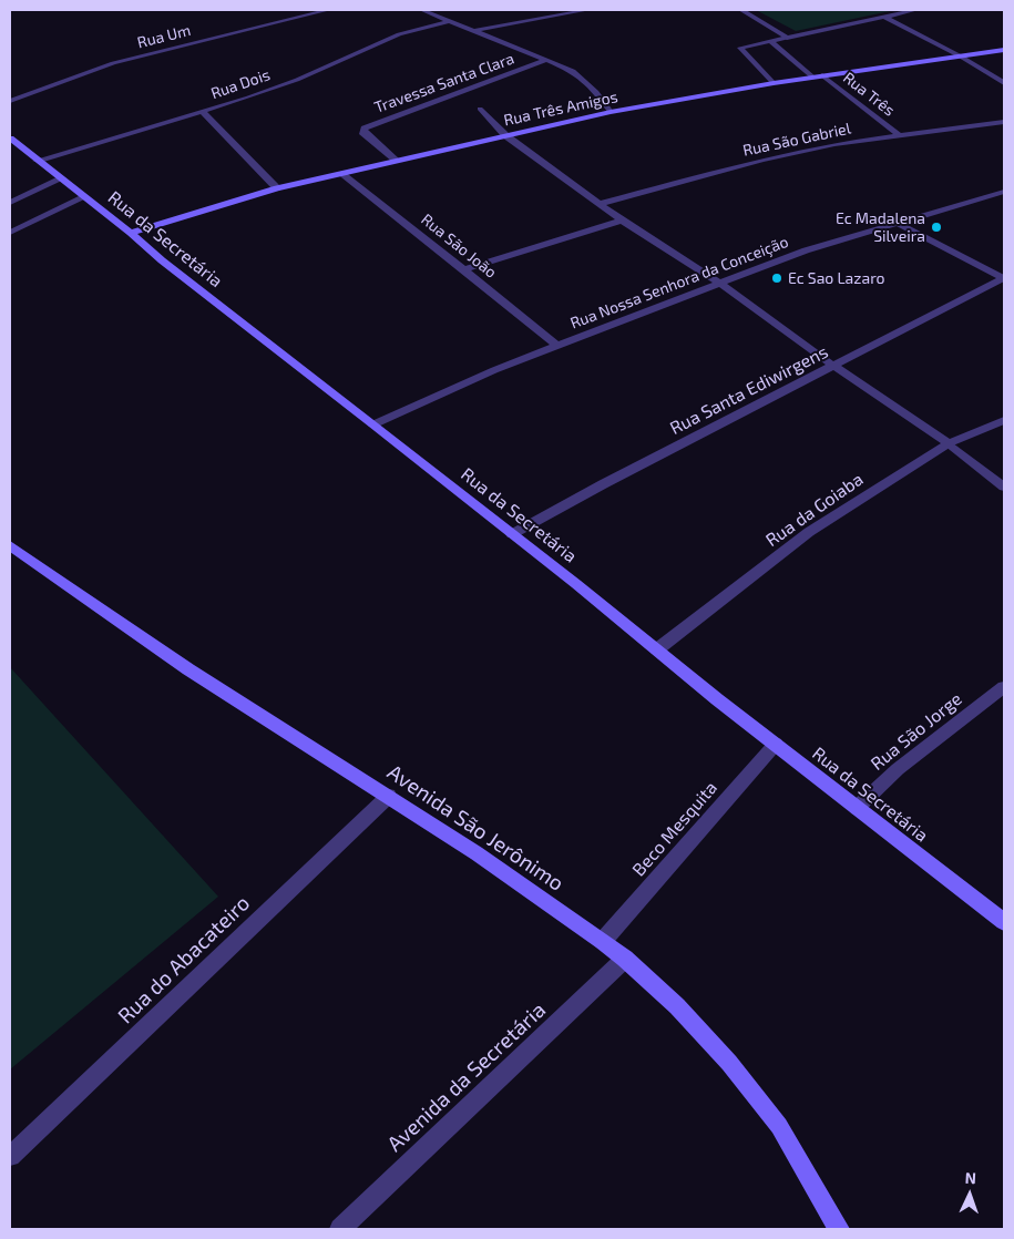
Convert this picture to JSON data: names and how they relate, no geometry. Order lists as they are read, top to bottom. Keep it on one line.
{"streets":{"street":["Rua Um","Travessa Santa Clara","Rua Dois","Rua Três","Rua Três Amigos","Rua São Gabriel","Rua da Secretária","Rua São João","Rua Nossa Senhora da Conceição","Rua Santa Ediwirgens","Rua da Goiaba","Rua São Jorge","Avenida São Jerônimo","Beco Mesquita","Rua do Abacateiro","Avenida da Secretária"]},"crossings":[["Travessa Santa Clara","Rua Três Amigos"],["Rua Dois","Rua da Secretária"],["Rua Três","Rua Três Amigos"],["Rua Três","Rua São Gabriel"],["Rua Três Amigos","Rua da Secretária"],["Rua Três Amigos","Rua São João"],["Rua da Secretária","Rua Nossa Senhora da Conceição"],["Rua da Secretária","Rua Santa Ediwirgens"],["Rua da Secretária","Rua da Goiaba"],["Rua da Secretária","Rua São Jorge"],["Rua da Secretária","Beco Mesquita"],["Rua São João","Rua Nossa Senhora da Conceição"],["Avenida São Jerônimo","Beco Mesquita"],["Avenida São Jerônimo","Rua do Abacateiro"],["Avenida São Jerônimo","Avenida da Secretária"]],"places":["Ec Madalena Silveira","Ec Sao Lazaro"],"north":"top"}
